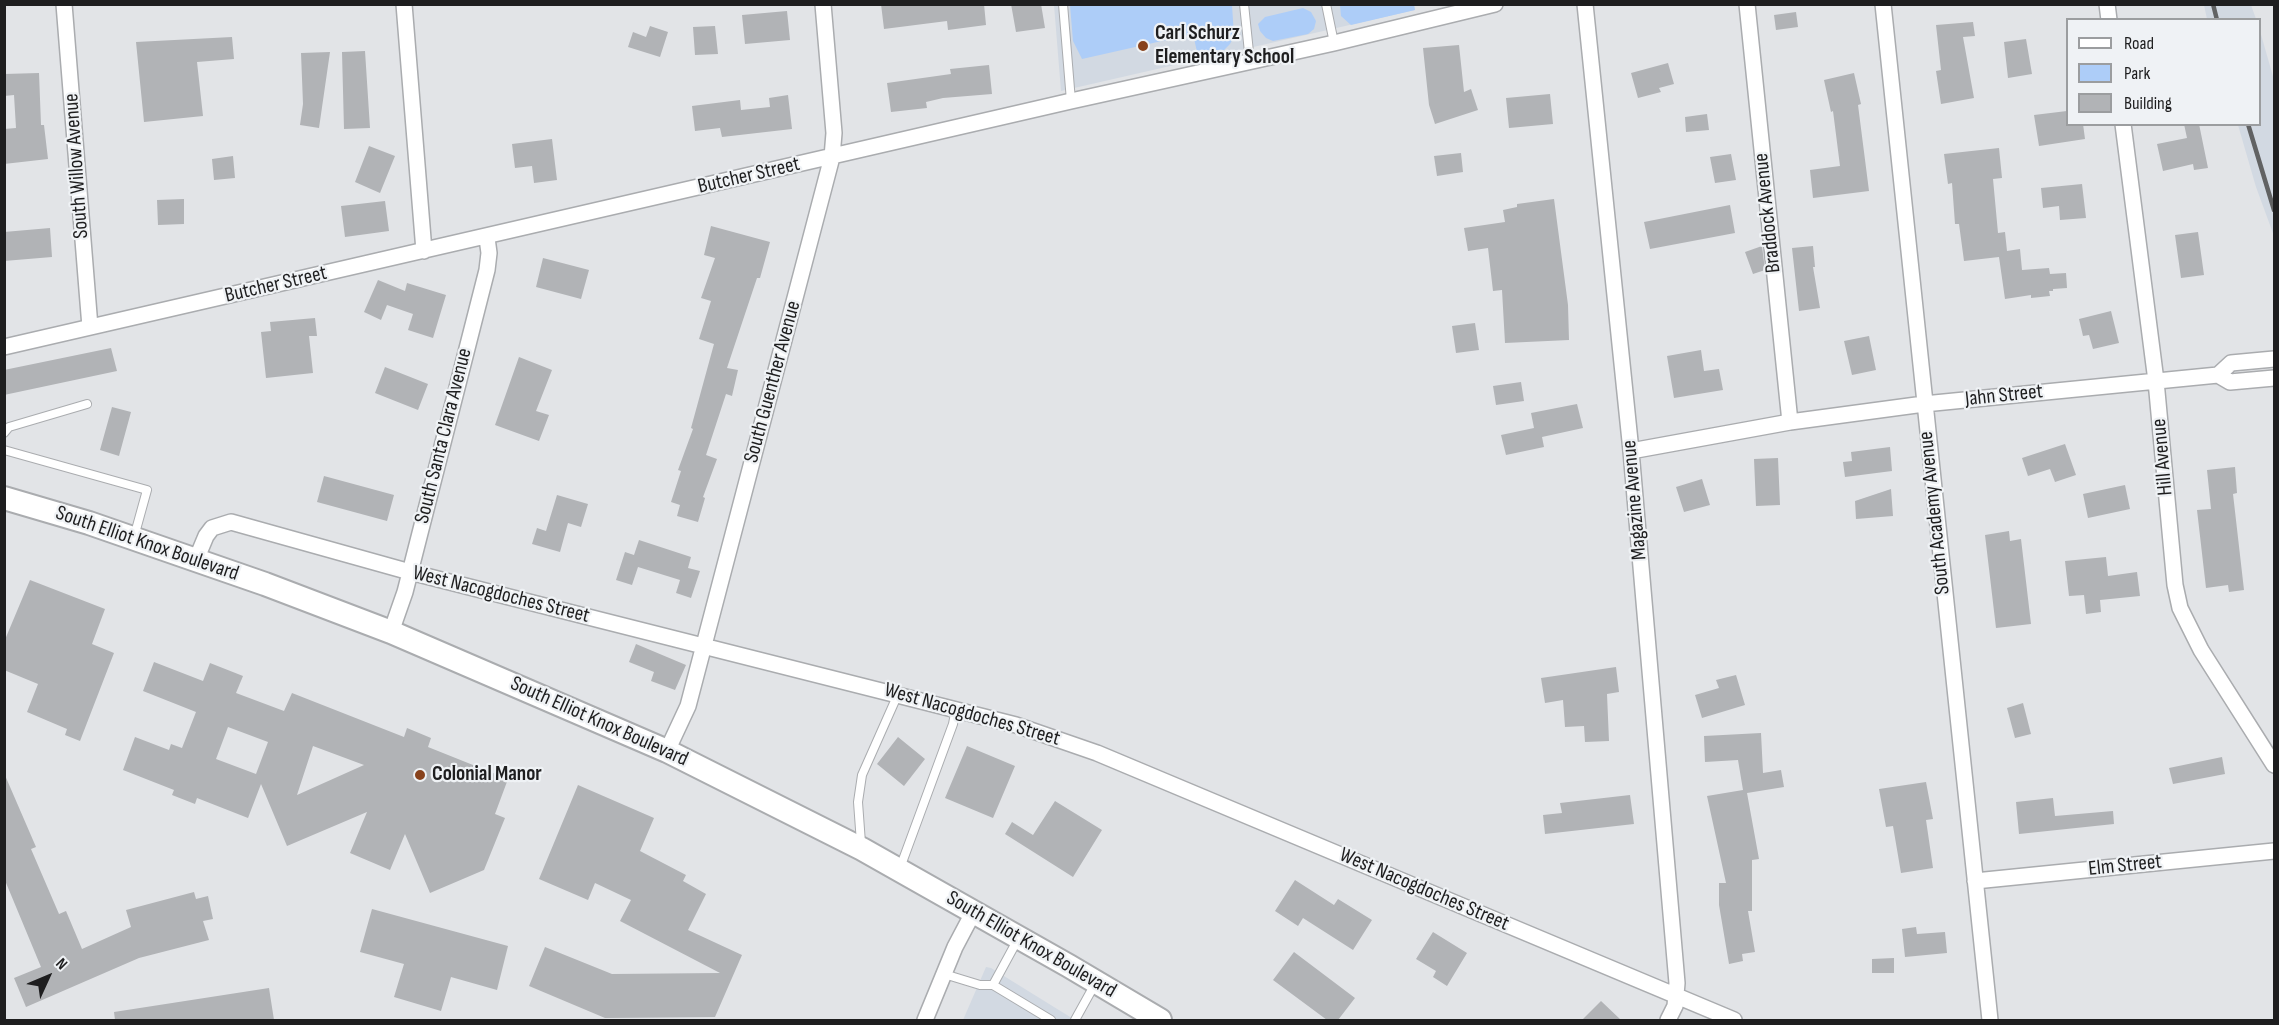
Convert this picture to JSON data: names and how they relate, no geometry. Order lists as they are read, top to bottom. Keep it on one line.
{"streets":{"main road":["South Elliot Knox Boulevard"],"street":["South Willow Avenue","Butcher Street","Braddock Avenue","South Guenther Avenue","Jahn Street","South Santa Clara Avenue","Hill Avenue","Magazine Avenue","South Academy Avenue","West Nacogdoches Street","Elm Street"]},"crossings":[["South Willow Avenue","Butcher Street"],["Butcher Street","South Guenther Avenue"],["Butcher Street","South Santa Clara Avenue"],["Braddock Avenue","Jahn Street"],["South Guenther Avenue","South Elliot Knox Boulevard"],["South Guenther Avenue","West Nacogdoches Street"],["Jahn Street","Hill Avenue"],["Jahn Street","Magazine Avenue"],["Jahn Street","South Academy Avenue"],["South Santa Clara Avenue","South Elliot Knox Boulevard"],["South Santa Clara Avenue","West Nacogdoches Street"],["Magazine Avenue","West Nacogdoches Street"],["South Academy Avenue","Elm Street"],["South Elliot Knox Boulevard","West Nacogdoches Street"]],"places":["Carl Schurz Elementary School","Colonial Manor"],"legend":["Road","Park","Building"],"north":"top right"}
